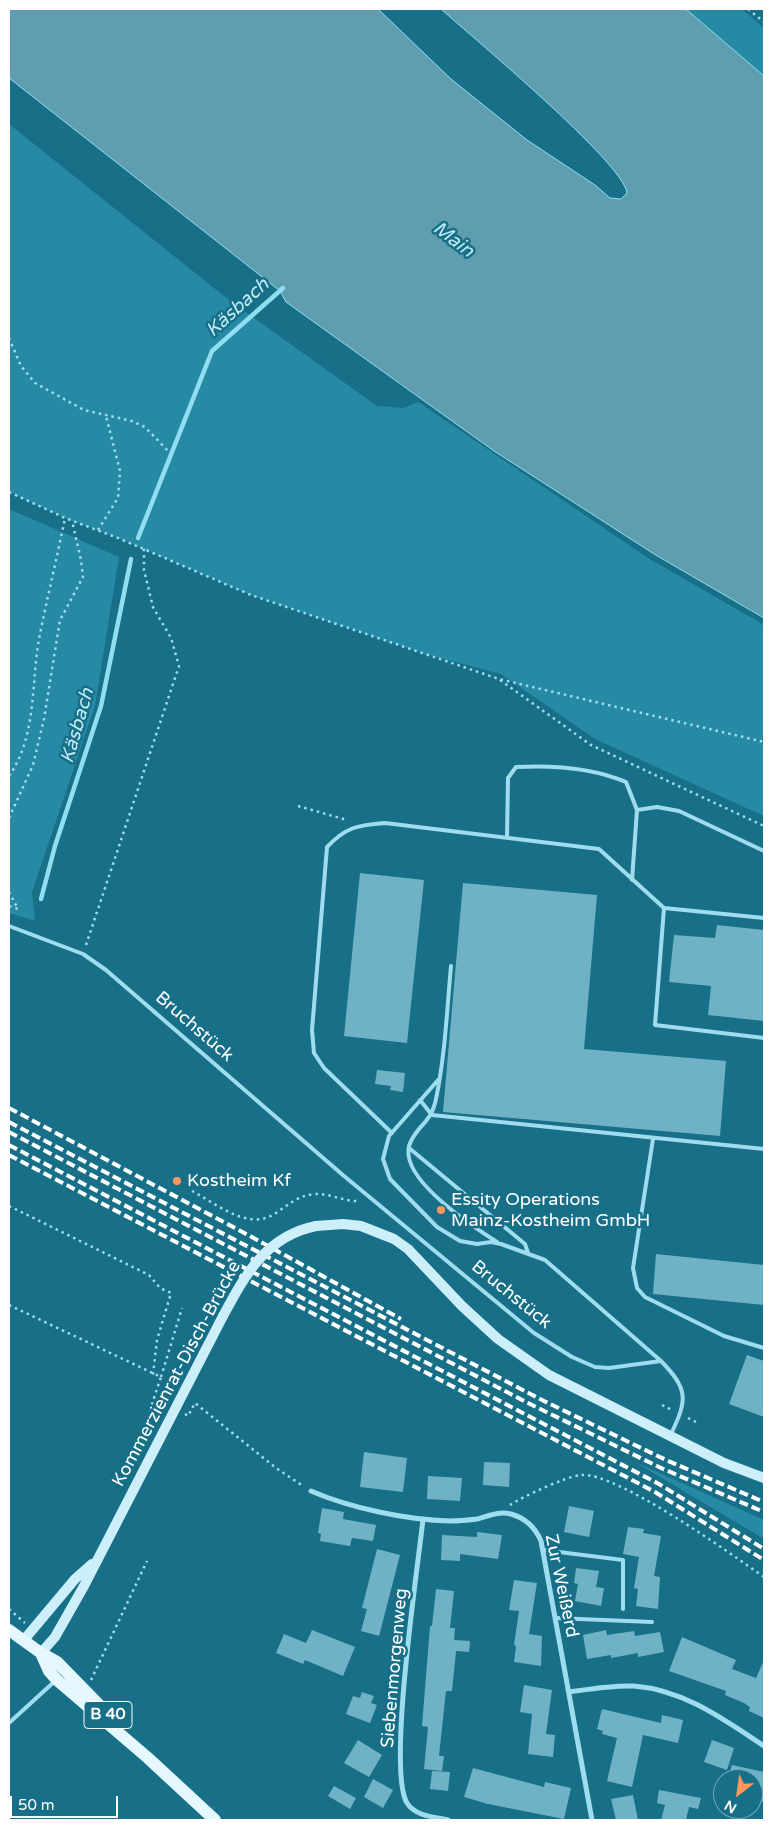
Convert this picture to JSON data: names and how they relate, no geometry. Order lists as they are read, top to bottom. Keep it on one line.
{"streets":{"main road":["B 40"],"street":["Kommerzienrat-Disch-Brücke","Zur Weißerd","Siebenmorgenweg"],"lane":["Bruchstück"]},"crossings":[["Kommerzienrat-Disch-Brücke","B 40"]],"water":["Main","Käsbach"],"places":["Kostheim Kf","Essity Operations Mainz-Kostheim GmbH"],"scale_bar":"50 m","north":"bottom left"}
